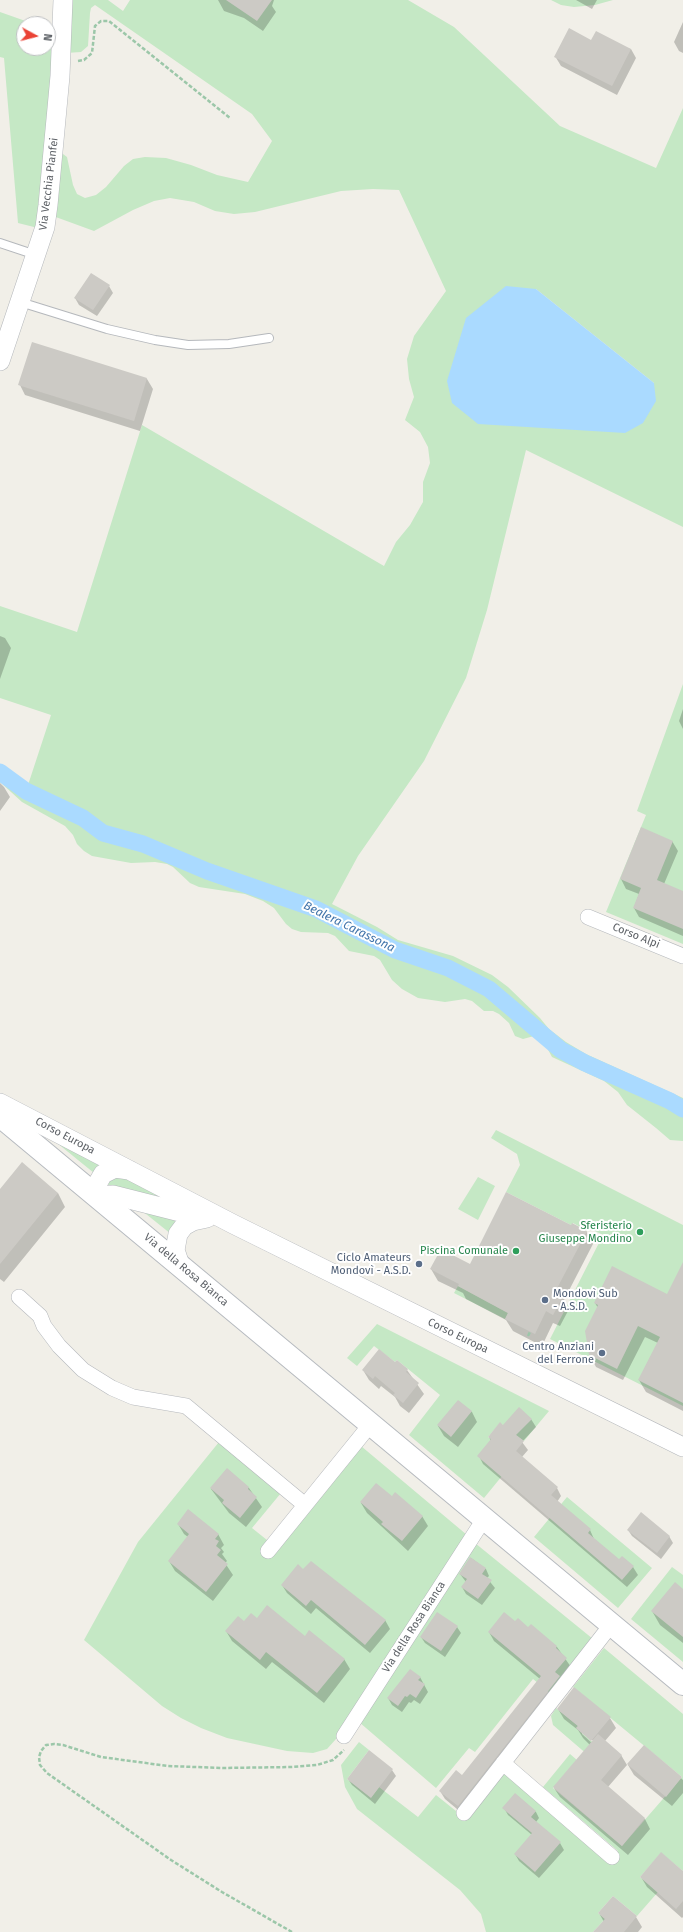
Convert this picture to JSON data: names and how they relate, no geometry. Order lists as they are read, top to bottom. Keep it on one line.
{"streets":{"main road":["Via della Rosa Bianca"],"street":["Via Vecchia Pianfei","Corso Alpi","Corso Europa"]},"crossings":[["Corso Europa","Via della Rosa Bianca"]],"water":["Bealera Carassona"],"places":["Sferisterio Giuseppe Mondino","Piscina Comunale","Ciclo Amateurs Mondovì - A.S.D.","Mondovì Sub - A.S.D.","Centro Anziani del Ferrone"],"north":"right"}
